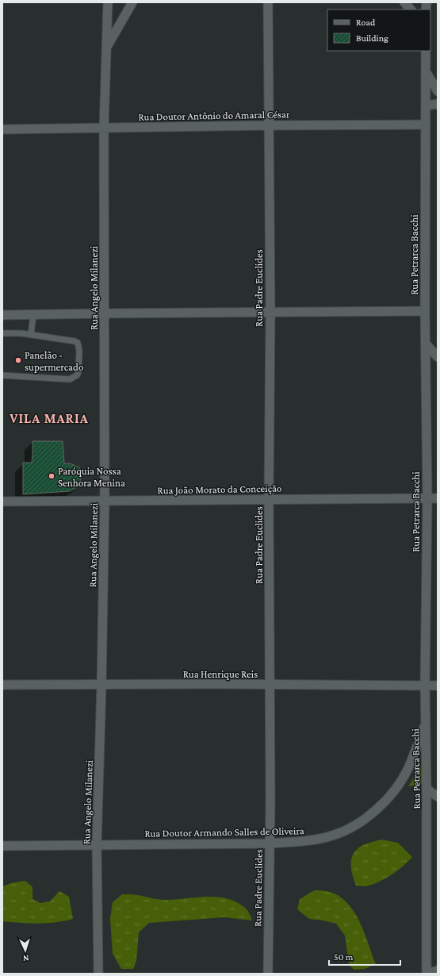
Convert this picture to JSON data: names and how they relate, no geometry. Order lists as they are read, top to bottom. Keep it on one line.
{"streets":{"street":["Rua Doutor Antônio do Amaral César","Rua Petrarca Bacchi","Rua Angelo Milanezi","Rua Padre Euclides","Rua João Morato da Conceição","Rua Henrique Reis","Rua Doutor Armando Salles de Oliveira"]},"crossings":[["Rua Doutor Antônio do Amaral César","Rua Petrarca Bacchi"],["Rua Doutor Antônio do Amaral César","Rua Angelo Milanezi"],["Rua Doutor Antônio do Amaral César","Rua Padre Euclides"],["Rua Petrarca Bacchi","Rua João Morato da Conceição"],["Rua Petrarca Bacchi","Rua Henrique Reis"],["Rua Petrarca Bacchi","Rua Doutor Armando Salles de Oliveira"],["Rua Angelo Milanezi","Rua João Morato da Conceição"],["Rua Angelo Milanezi","Rua Henrique Reis"],["Rua Angelo Milanezi","Rua Doutor Armando Salles de Oliveira"],["Rua Padre Euclides","Rua João Morato da Conceição"],["Rua Padre Euclides","Rua Henrique Reis"],["Rua Padre Euclides","Rua Doutor Armando Salles de Oliveira"]],"districts":["VILA MARIA"],"places":["Panelão - supermercado","Paróquia Nossa Senhora Menina"],"legend":["Road","Building"],"scale_bar":"50 m","north":"bottom"}
